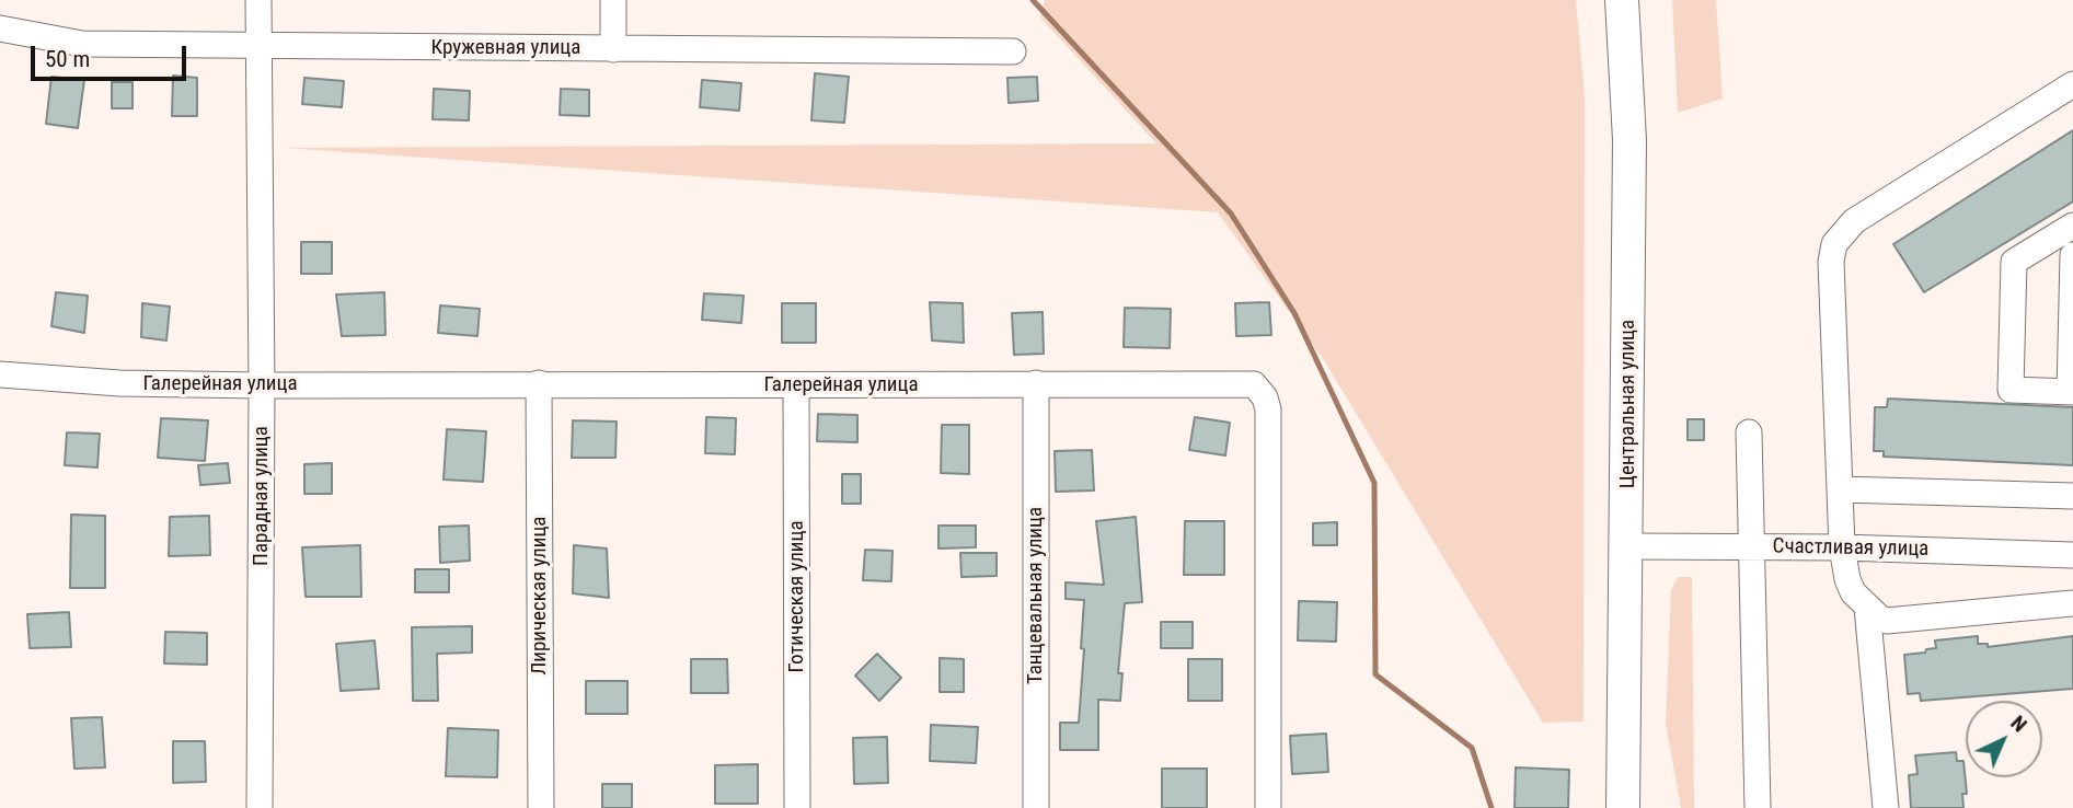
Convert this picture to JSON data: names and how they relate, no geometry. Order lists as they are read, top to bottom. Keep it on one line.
{"streets":{"main road":["Центральная улица"],"street":["Кружевная улица","Галерейная улица","Парадная улица","Счастливая улица","Лирическая улица","Танцевальная улица","Готическая улица"]},"crossings":[["Кружевная улица","Парадная улица"],["Галерейная улица","Парадная улица"],["Галерейная улица","Лирическая улица"],["Галерейная улица","Танцевальная улица"],["Галерейная улица","Готическая улица"],["Центральная улица","Счастливая улица"]],"scale_bar":"50 m","north":"top right"}
